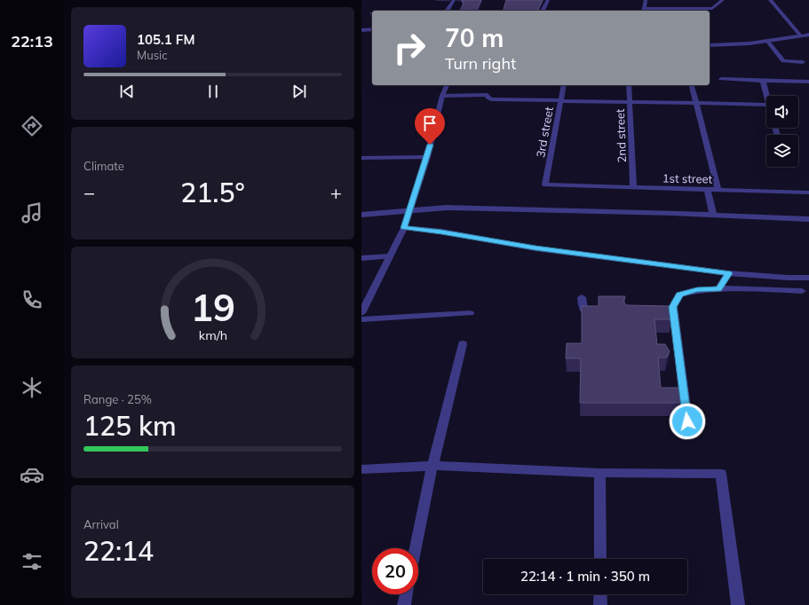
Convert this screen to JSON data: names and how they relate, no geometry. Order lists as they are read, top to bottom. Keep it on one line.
{"streets":{"street":["3rd street","2nd street","1st street"]},"crossings":[["3rd street","1st street"],["2nd street","1st street"]],"page":{"tabs":"22:13","turn":["70 m","Turn right"],"song":["105.1 FM","Music"],"tile":["Climate",["Range · 25%","125 km"],["Arrival","22:14"]],"heat":["−","21.5°","+"],"limit":"20","trip":"22:14 · 1 min · 350 m","gauge":["19","km/h"]}}
